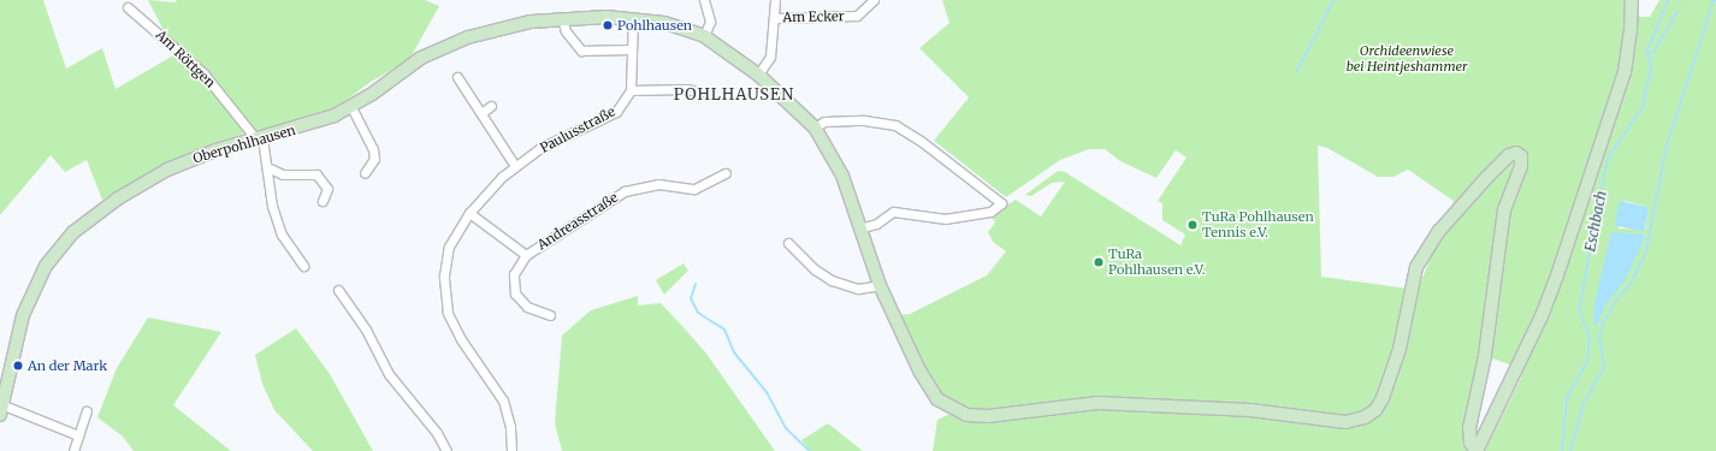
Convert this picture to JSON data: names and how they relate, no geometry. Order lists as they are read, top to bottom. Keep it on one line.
{"streets":{"street":["Am Ecker","Am Röttgen","Paulusstraße","Oberpohlhausen","Andreasstraße"]},"crossings":[["Am Ecker","Oberpohlhausen"],["Am Röttgen","Oberpohlhausen"],["Paulusstraße","Andreasstraße"]],"districts":["POHLHAUSEN"],"water":["Eschbach"],"parks":["Orchideenwiese bei Heintjeshammer"],"places":["Pohlhausen","TuRa Pohlhausen Tennis e.V.","TuRa Pohlhausen e.V.","An der Mark"]}
